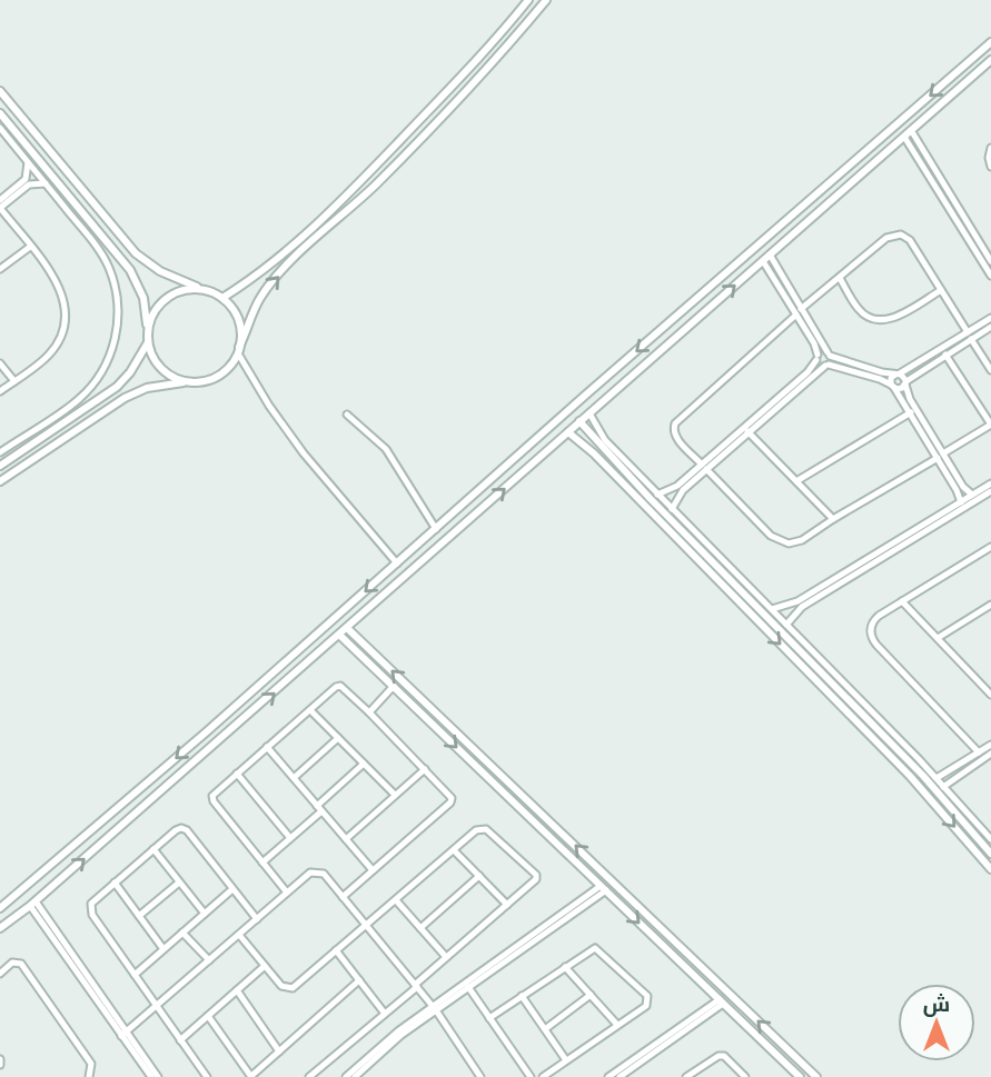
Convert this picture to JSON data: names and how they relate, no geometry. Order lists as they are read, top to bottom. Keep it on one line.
{"north":"top"}
